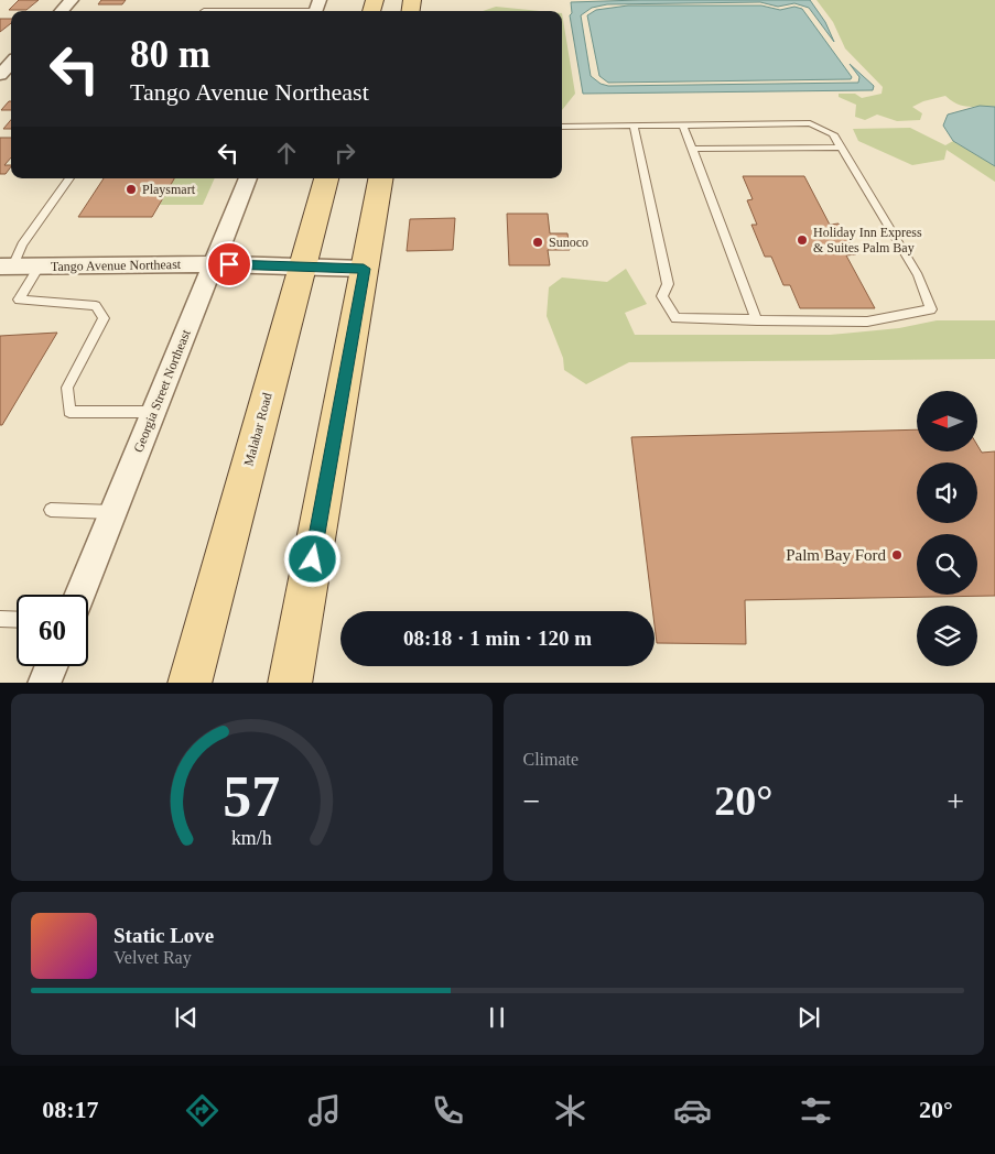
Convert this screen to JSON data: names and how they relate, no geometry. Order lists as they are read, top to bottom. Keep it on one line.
{"streets":{"main road":["Malabar Road"],"street":["Tango Avenue Northeast","Georgia Street Northeast"]},"crossings":[["Tango Avenue Northeast","Georgia Street Northeast"],["Tango Avenue Northeast","Malabar Road"]],"places":["Playsmart","Holiday Inn Express & Suites Palm Bay","Sunoco","Palm Bay Ford"],"north":"left","page":{"turn":["80 m","Tango Avenue Northeast"],"limit":"60","trip":"08:18 · 1 min · 120 m","tile":"Climate","heat":["−","20°","+"],"song":["Static Love","Velvet Ray"],"tabs":["08:17","20°"],"gauge":["57","km/h"]}}
